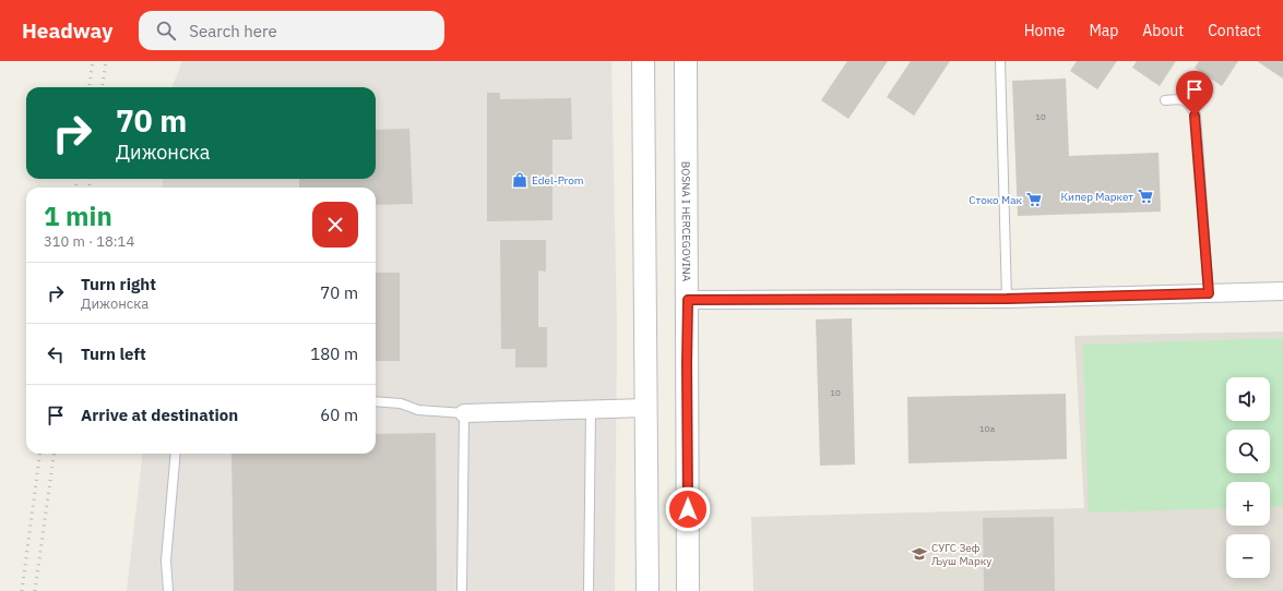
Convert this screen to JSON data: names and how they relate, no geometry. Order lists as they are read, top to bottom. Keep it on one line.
{"streets":{"street":["BOSNA I HERCEGOVINA"]},"places":{"shop":["Edel-Prom"],"supermarket":["Кипер Маркет","Стоко Мак"],"school or university":["СУГС Зеф Љуш Марку"]},"house_numbers":["10","10","10а"],"page":{"header":"Headway","search":"Search here","nav":["Home","Map","About","Contact"],"turn":["70 m","Дижонска"],"heading":["1 min","310 m · 18:14"],"list":[{"name":"Turn right","note":"Дижонска","value":"70 m"},{"name":"Turn left","value":"180 m"},{"name":"Arrive at destination","value":"60 m"}],"map_buttons":["+","−"]}}
